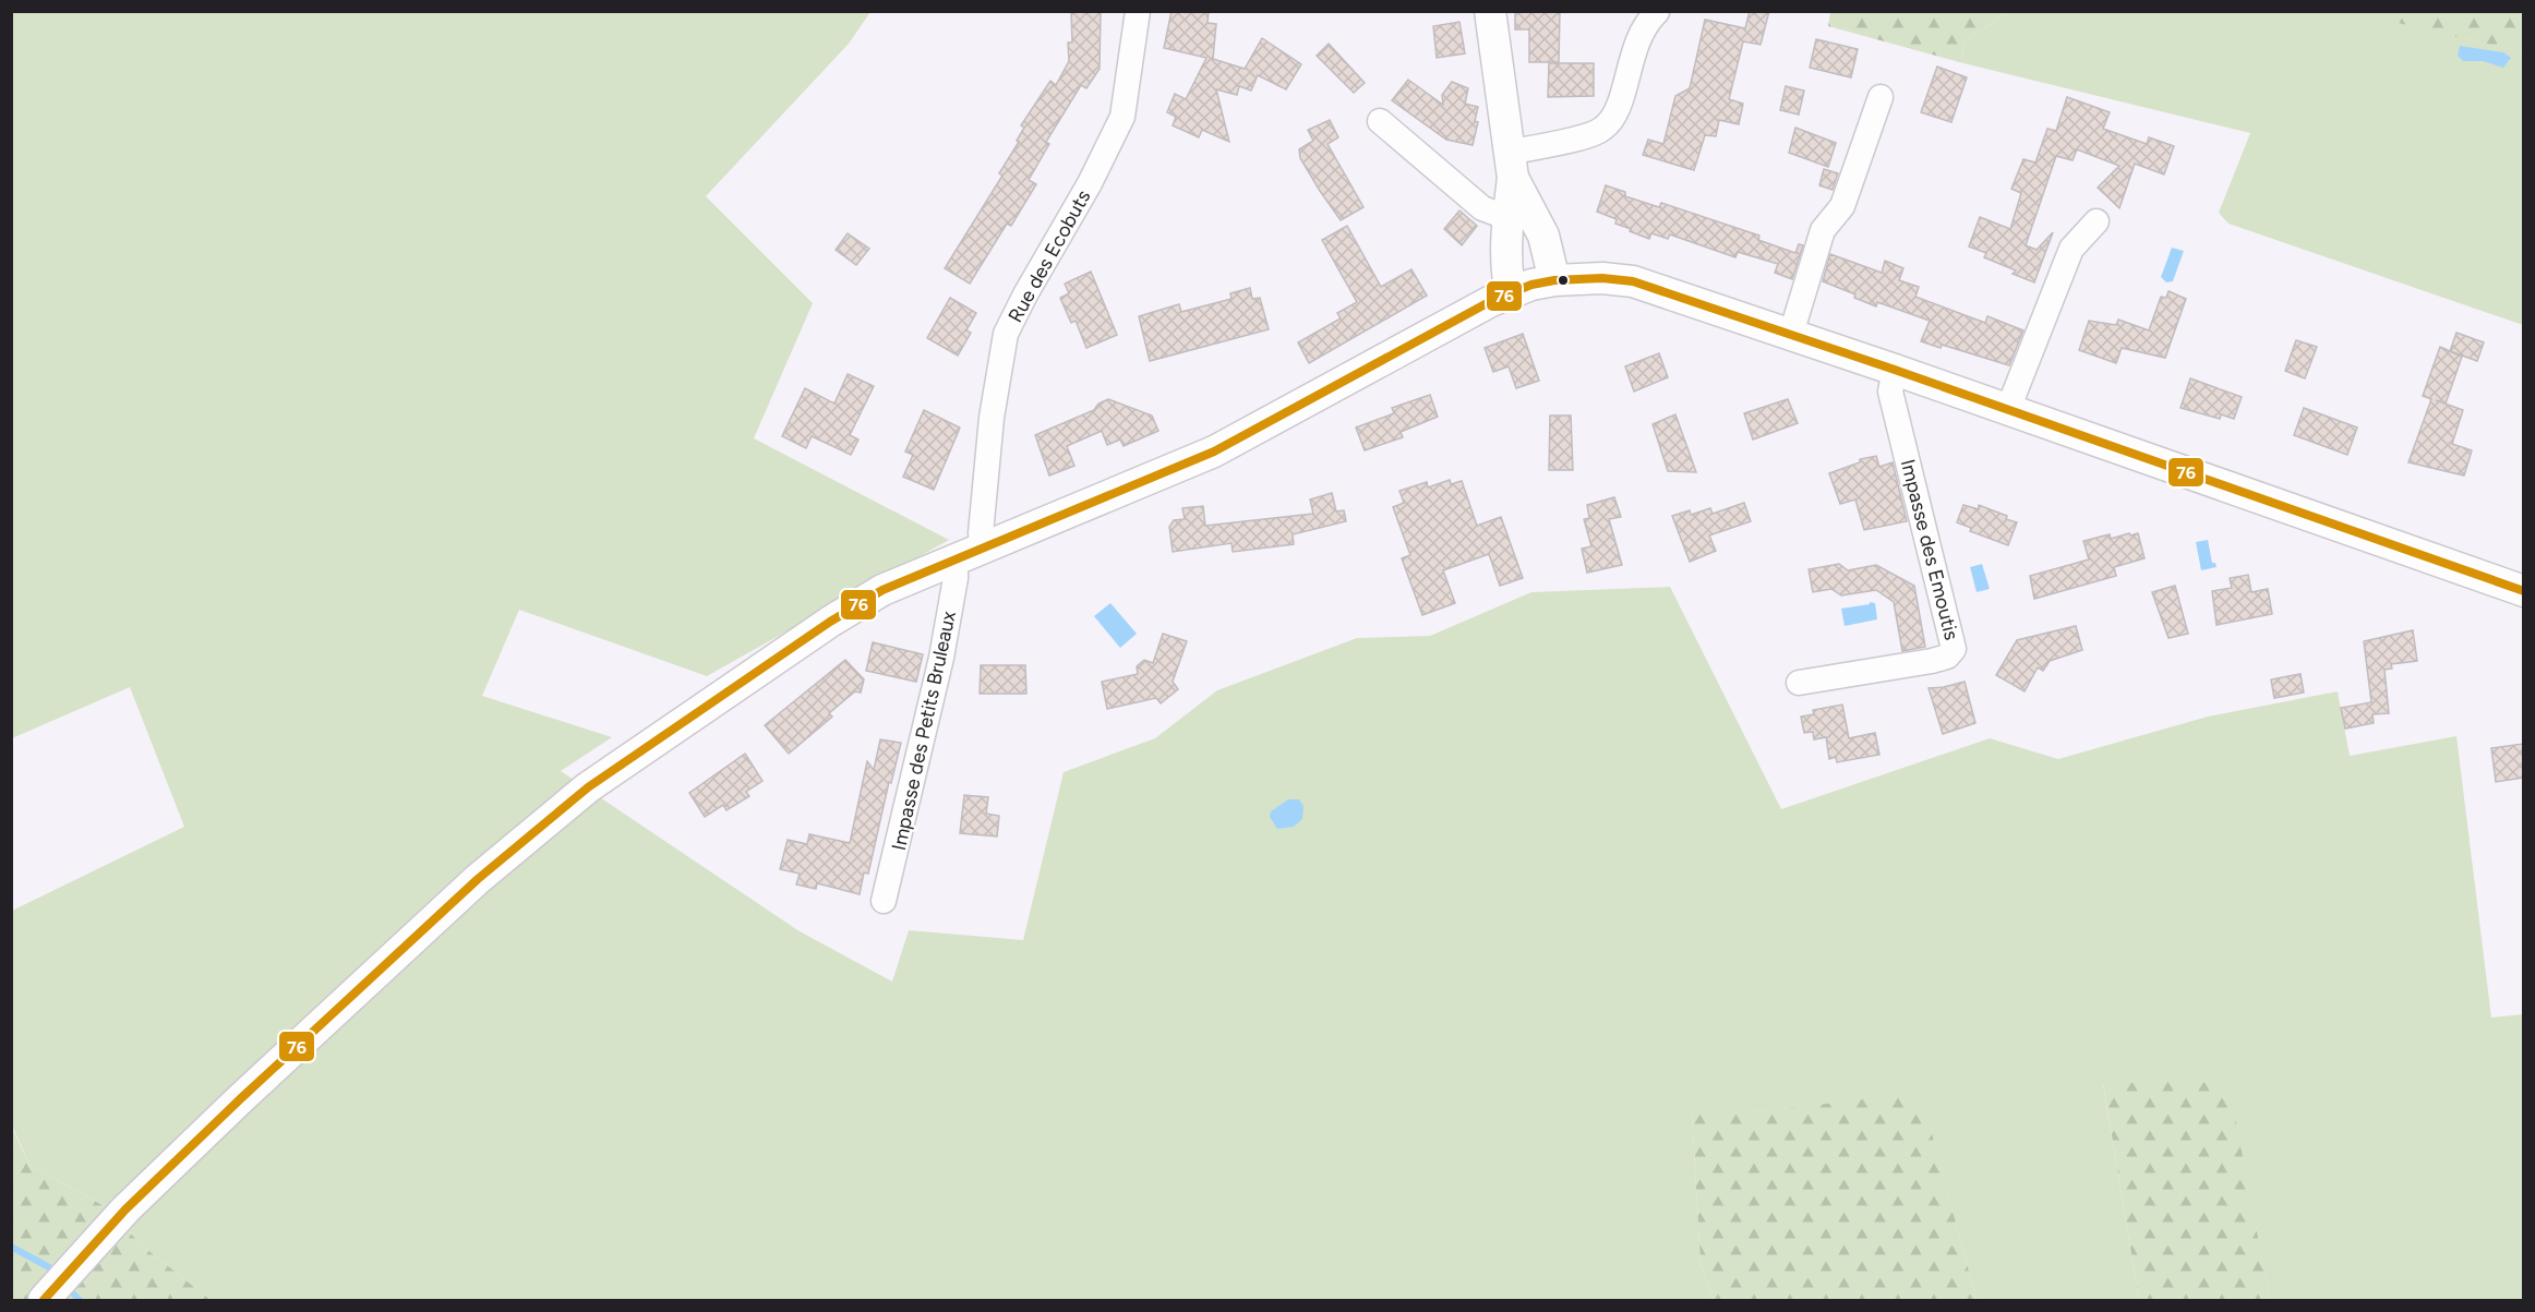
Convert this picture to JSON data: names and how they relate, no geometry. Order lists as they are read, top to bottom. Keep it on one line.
{"streets":{"street":["Rue des Ecobuts","Impasse des Emoutis","Impasse des Petits Bruleaux"]},"lines":["transit line 76"]}
